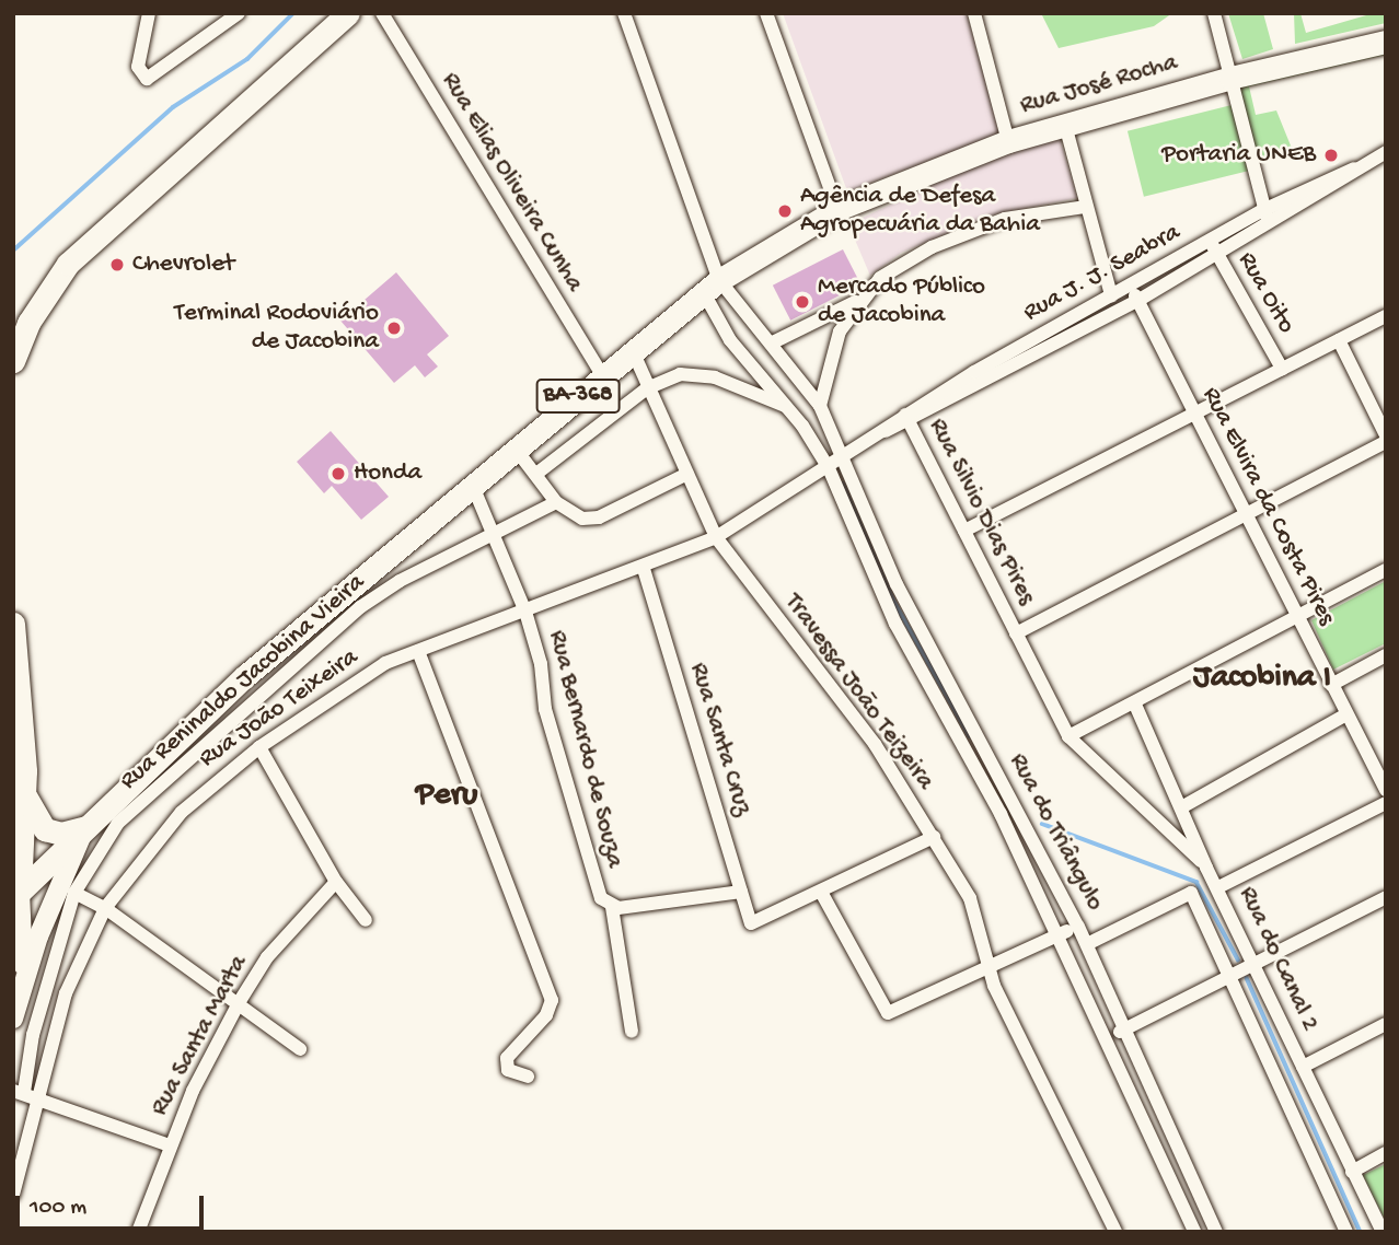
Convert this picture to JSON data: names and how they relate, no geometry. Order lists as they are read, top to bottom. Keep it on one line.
{"streets":{"main road":["Rua José Rocha","BA-368"],"street":["Rua Elias Oliveira Cunha","Rua J. J. Seabra","Rua Oito","Rua Elvira da Costa Pires","Rua Silvio Dias Pires","Rua Reninaldo Jacobina Vieira","Travessa João Teizeira","Rua João Teixeira","Rua Santa Cruz","Rua Bernardo de Souza","Rua do Triângulo","Rua do Canal 2","Rua Santa Marta"]},"crossings":[["Rua José Rocha","BA-368"],["Rua Elias Oliveira Cunha","BA-368"],["Rua J. J. Seabra","Rua Oito"],["Rua J. J. Seabra","Rua Elvira da Costa Pires"],["Rua J. J. Seabra","Rua Silvio Dias Pires"],["Rua J. J. Seabra","Rua João Teixeira"],["Rua J. J. Seabra","Rua do Triângulo"],["BA-368","Rua Reninaldo Jacobina Vieira"],["BA-368","Travessa João Teizeira"],["BA-368","Rua Bernardo de Souza"],["BA-368","Rua do Triângulo"],["Rua Reninaldo Jacobina Vieira","Rua João Teixeira"],["Rua Reninaldo Jacobina Vieira","Rua Bernardo de Souza"],["Travessa João Teizeira","Rua João Teixeira"],["Rua João Teixeira","Rua Santa Cruz"],["Rua João Teixeira","Rua Bernardo de Souza"],["Rua João Teixeira","Rua do Triângulo"],["Rua do Triângulo","Rua do Canal 2"]],"districts":["Jacobina I","Peru"],"places":["Portaria UNEB","Agência de Defesa Agropecuária da Bahia","Chevrolet","Mercado Público de Jacobina","Terminal Rodoviário de Jacobina","Honda"],"scale_bar":"100 m"}
